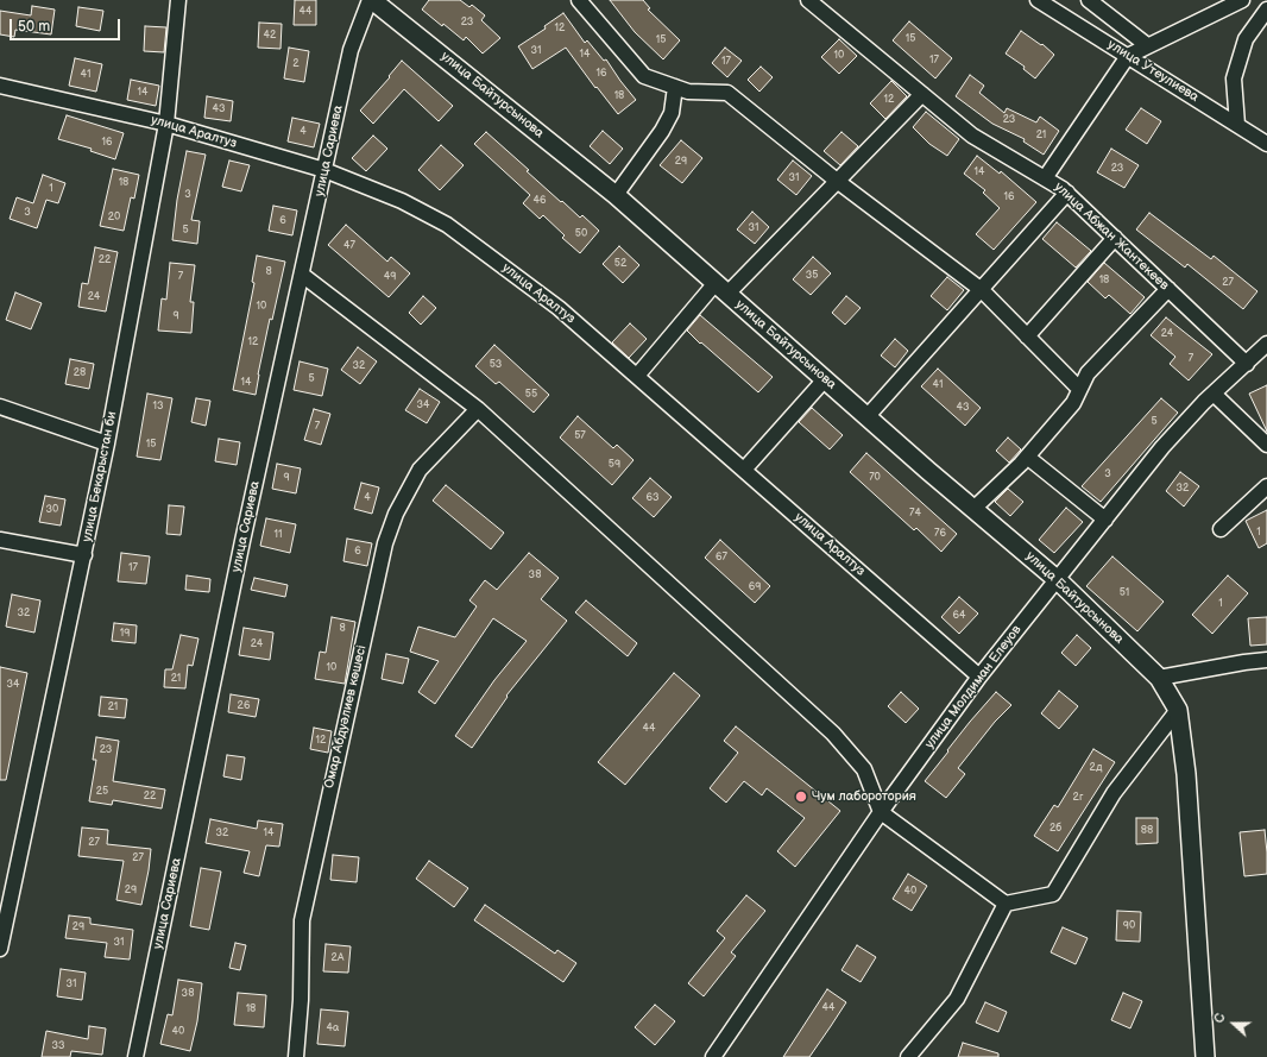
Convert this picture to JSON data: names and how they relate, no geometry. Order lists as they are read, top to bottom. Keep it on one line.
{"streets":{"street":["улица Утеулиева","улица Байтурсынова","улица Аралтуз","улица Сариева","улица Абжан Жантекеев","улица Бекарыстан би","улица Молдиман Елеуов","Омар Абдуәлиев көшесі"]},"crossings":[["улица Байтурсынова","улица Сариева"],["улица Байтурсынова","улица Молдиман Елеуов"],["улица Аралтуз","улица Сариева"],["улица Аралтуз","улица Бекарыстан би"],["улица Аралтуз","улица Молдиман Елеуов"],["улица Абжан Жантекеев","улица Молдиман Елеуов"]],"places":["Чум лаборотория"],"house_numbers":["44","23","12","42","15","15","31","14","10","17","17","2","16","41","14","18","12","43","23","4","21","16","29","23","14","31","18","1","3","16","46","3","20","6","31","5","50","47","22","52","8","35","7","49","18","27","24","10","9","24","12","7","53","32","28","5","14","41","55","34","13","43","5","7","57","15","59","3","9","70","32","4","63","30","74","1","76","11","6","67","17","38","69","51","1","32","64","8","19","24","10","21","34","26","21","44","12","23","2д","25","22","2г","2б","88","32","14","27","27","29","40","90","29","31","2А","31","38","44","18","4а","40","33"],"scale_bar":"50 m","north":"left"}
